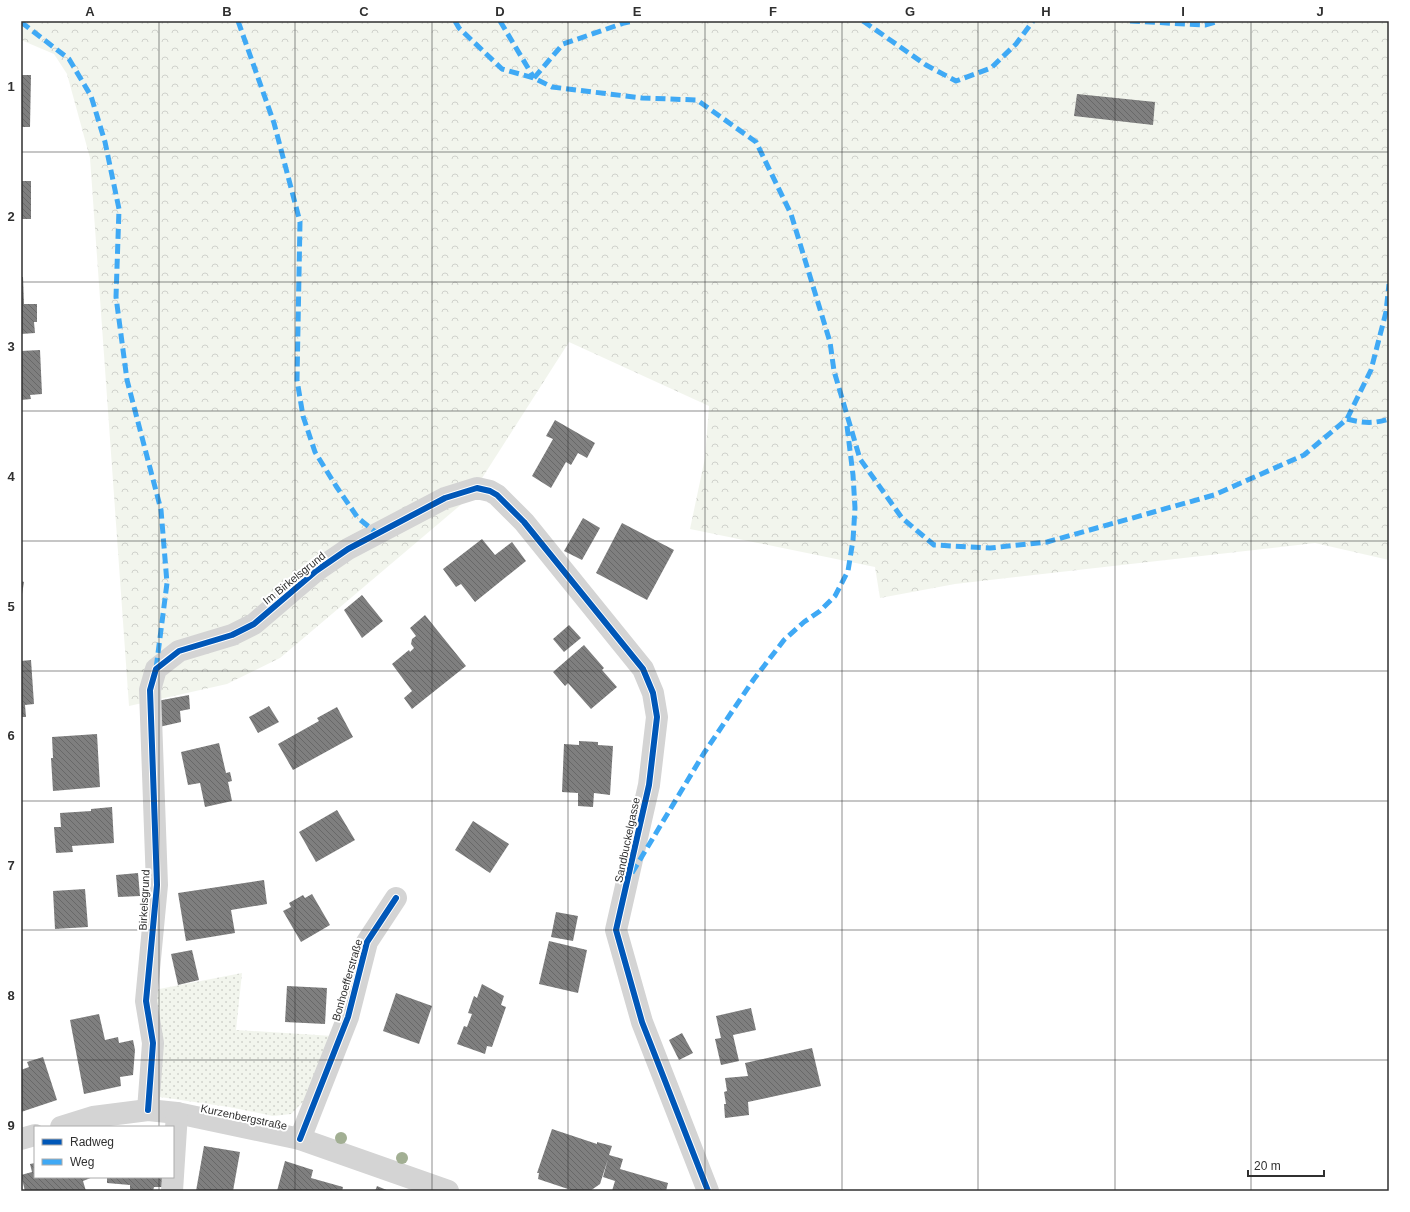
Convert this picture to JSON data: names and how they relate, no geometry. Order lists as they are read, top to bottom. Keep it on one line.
{"streets":{"street":["Im Birkelsgrund","Sandbuckelgasse","Birkelsgrund","Bonhoefferstraße","Kurzenbergstraße"]},"crossings":[["Im Birkelsgrund","Sandbuckelgasse"],["Im Birkelsgrund","Birkelsgrund"],["Birkelsgrund","Kurzenbergstraße"],["Bonhoefferstraße","Kurzenbergstraße"]],"legend":["Radweg","Weg"],"scale_bar":"20 m","grid":{"columns":["A","B","C","D","E","F","G","H","I","J"],"rows":["1","2","3","4","5","6","7","8","9"]}}
